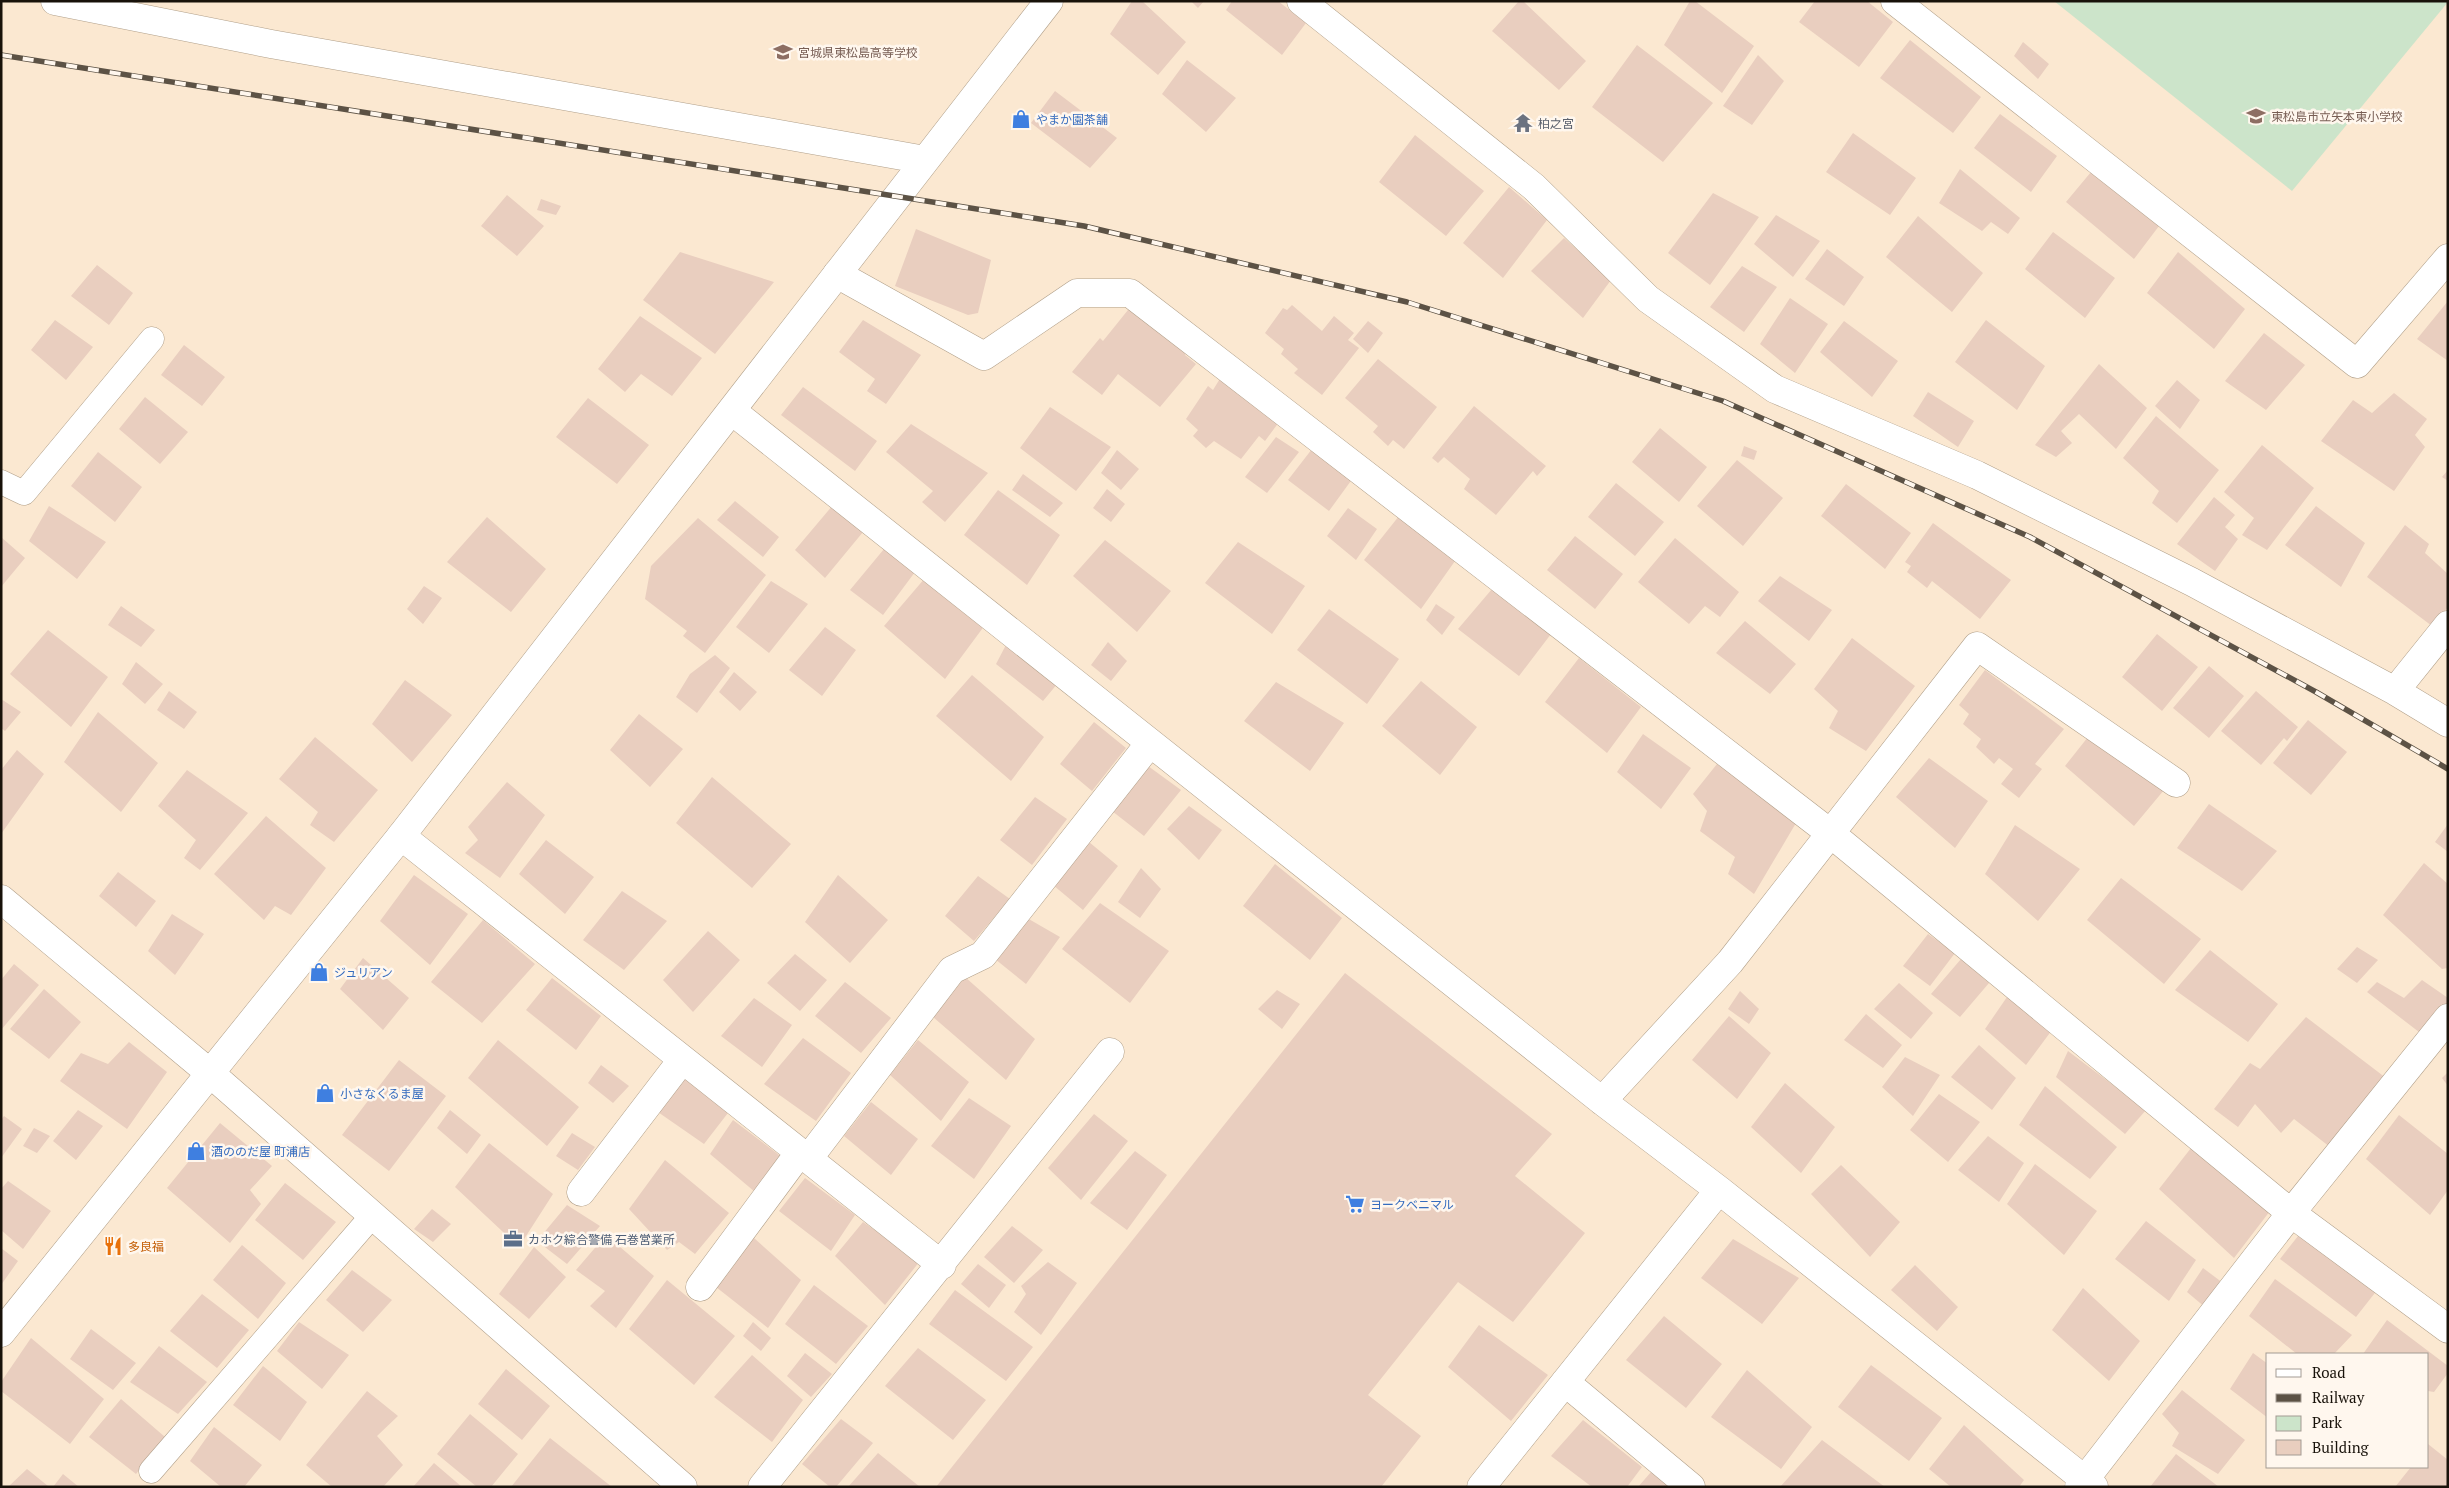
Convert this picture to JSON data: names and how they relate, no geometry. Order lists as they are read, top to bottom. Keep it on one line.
{"places":{"school or university":["宮城県東松島高等学校","東松島市立矢本東小学校"],"shop":["やまか園茶舗","ジュリアン","小さなくるま屋","酒ののだ屋 町浦店"],"temple":["柏之宮"],"supermarket":["ヨークベニマル"],"office":["カホク綜合警備 石巻営業所"],"restaurant":["多良福"]},"legend":["Road","Railway","Park","Building"]}
